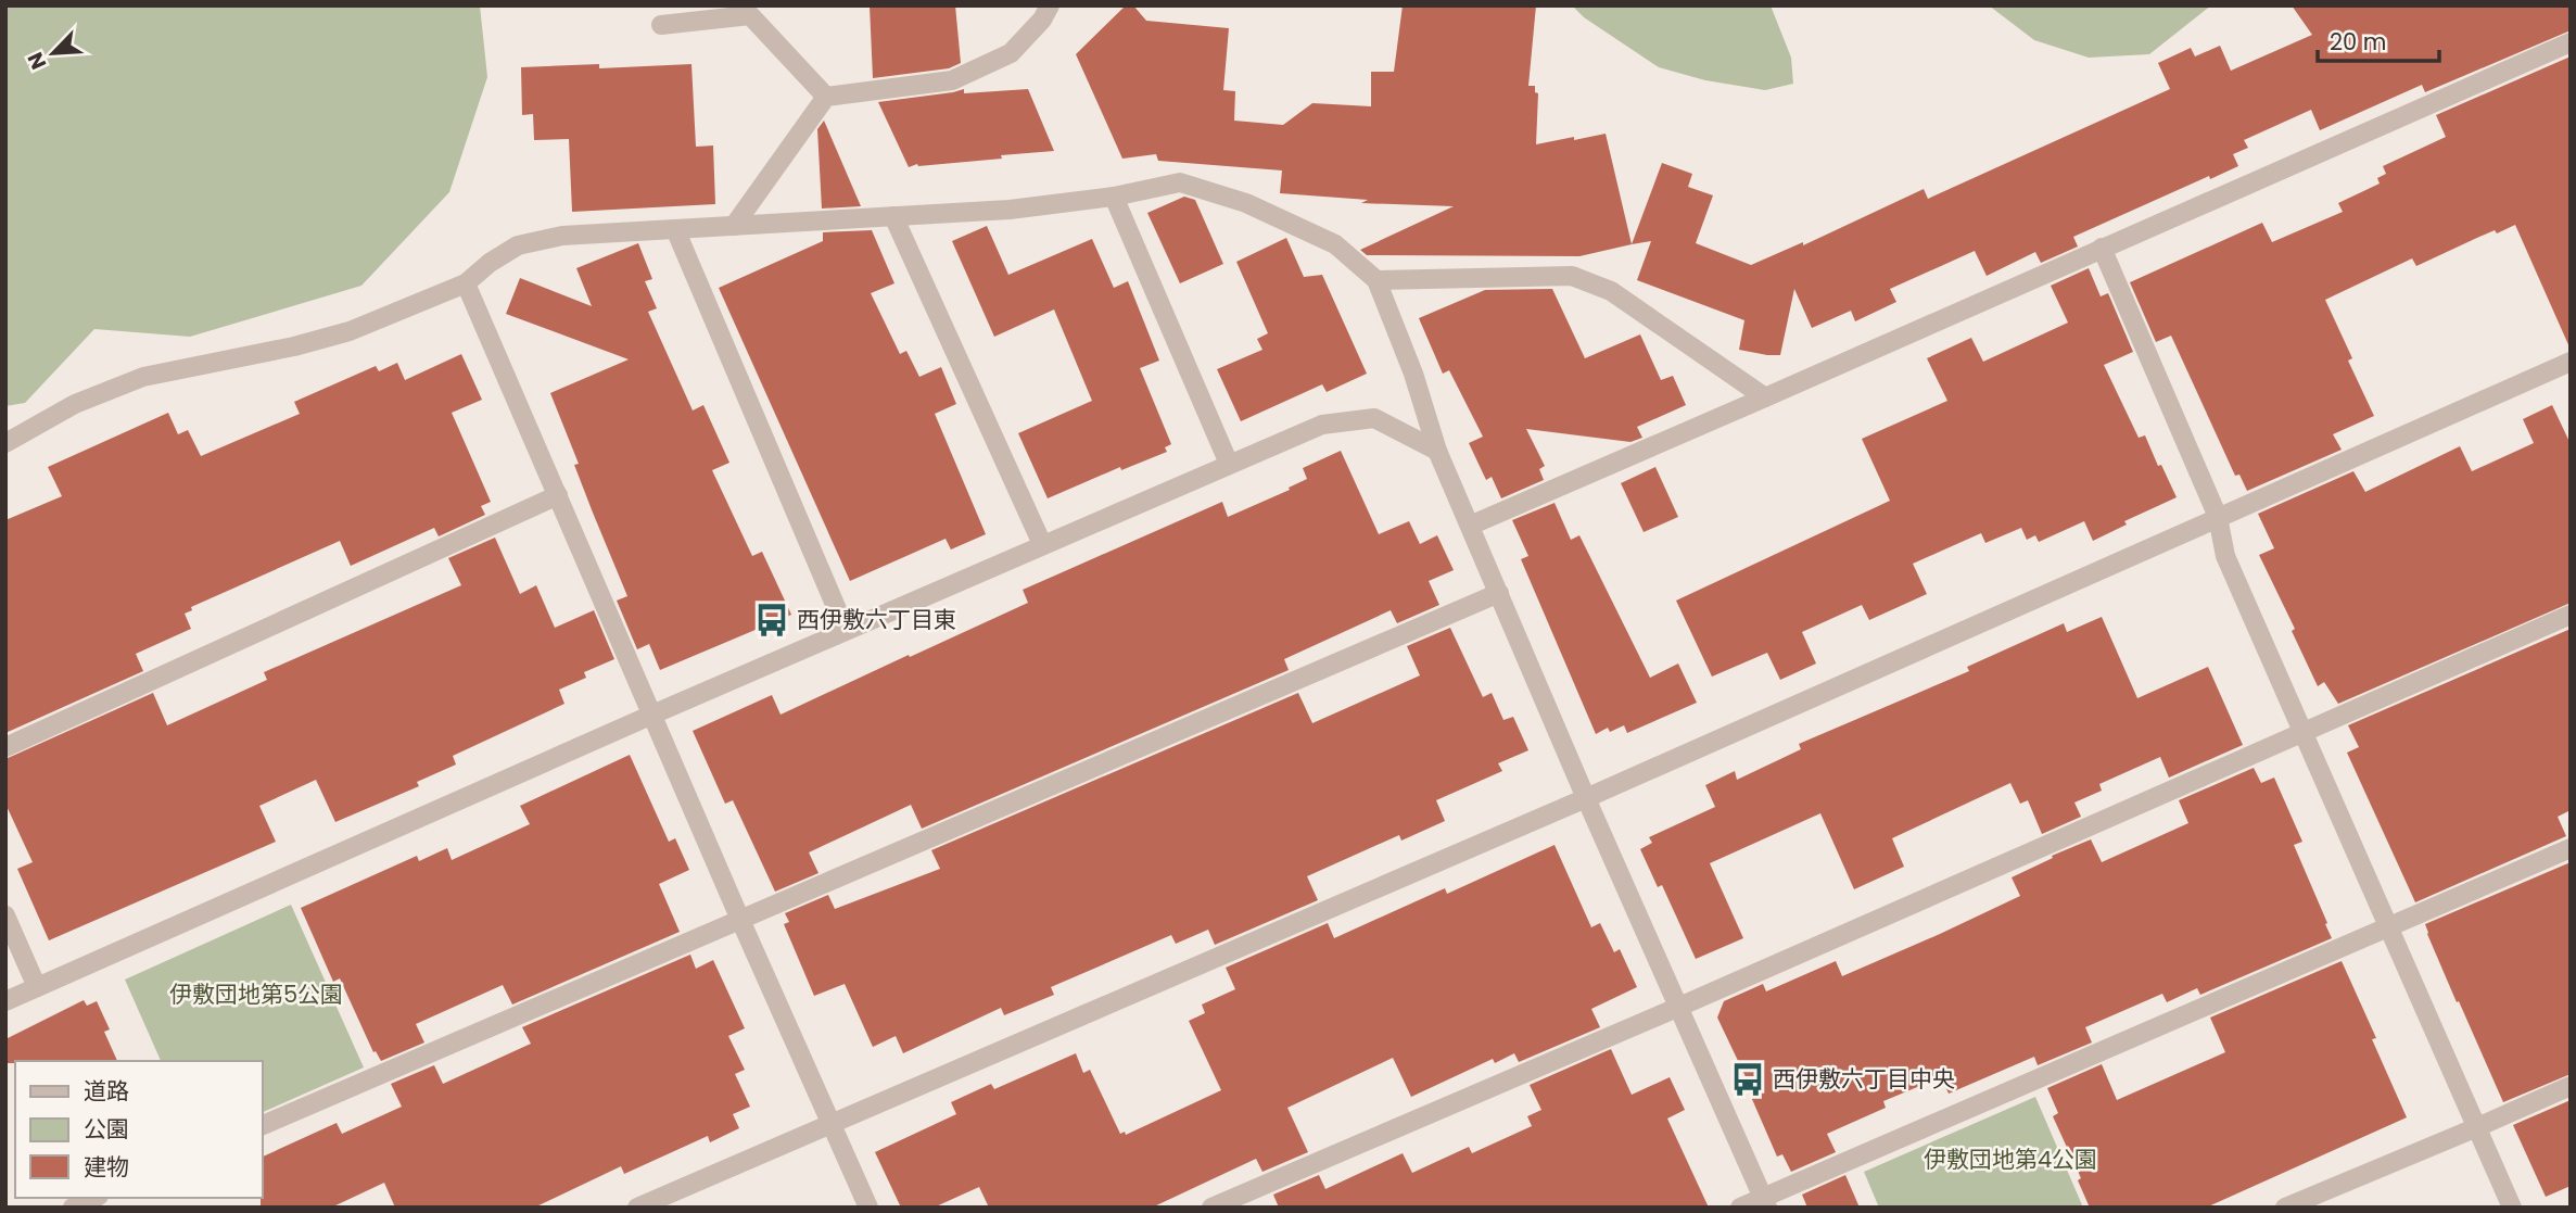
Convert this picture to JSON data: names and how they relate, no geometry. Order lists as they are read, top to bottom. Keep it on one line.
{"parks":["伊敷団地第5公園","伊敷団地第4公園"],"places":{"bus stop":["西伊敷六丁目東","西伊敷六丁目中央"]},"legend":["道路","公園","建物"],"scale_bar":"20 m","north":"bottom left"}
